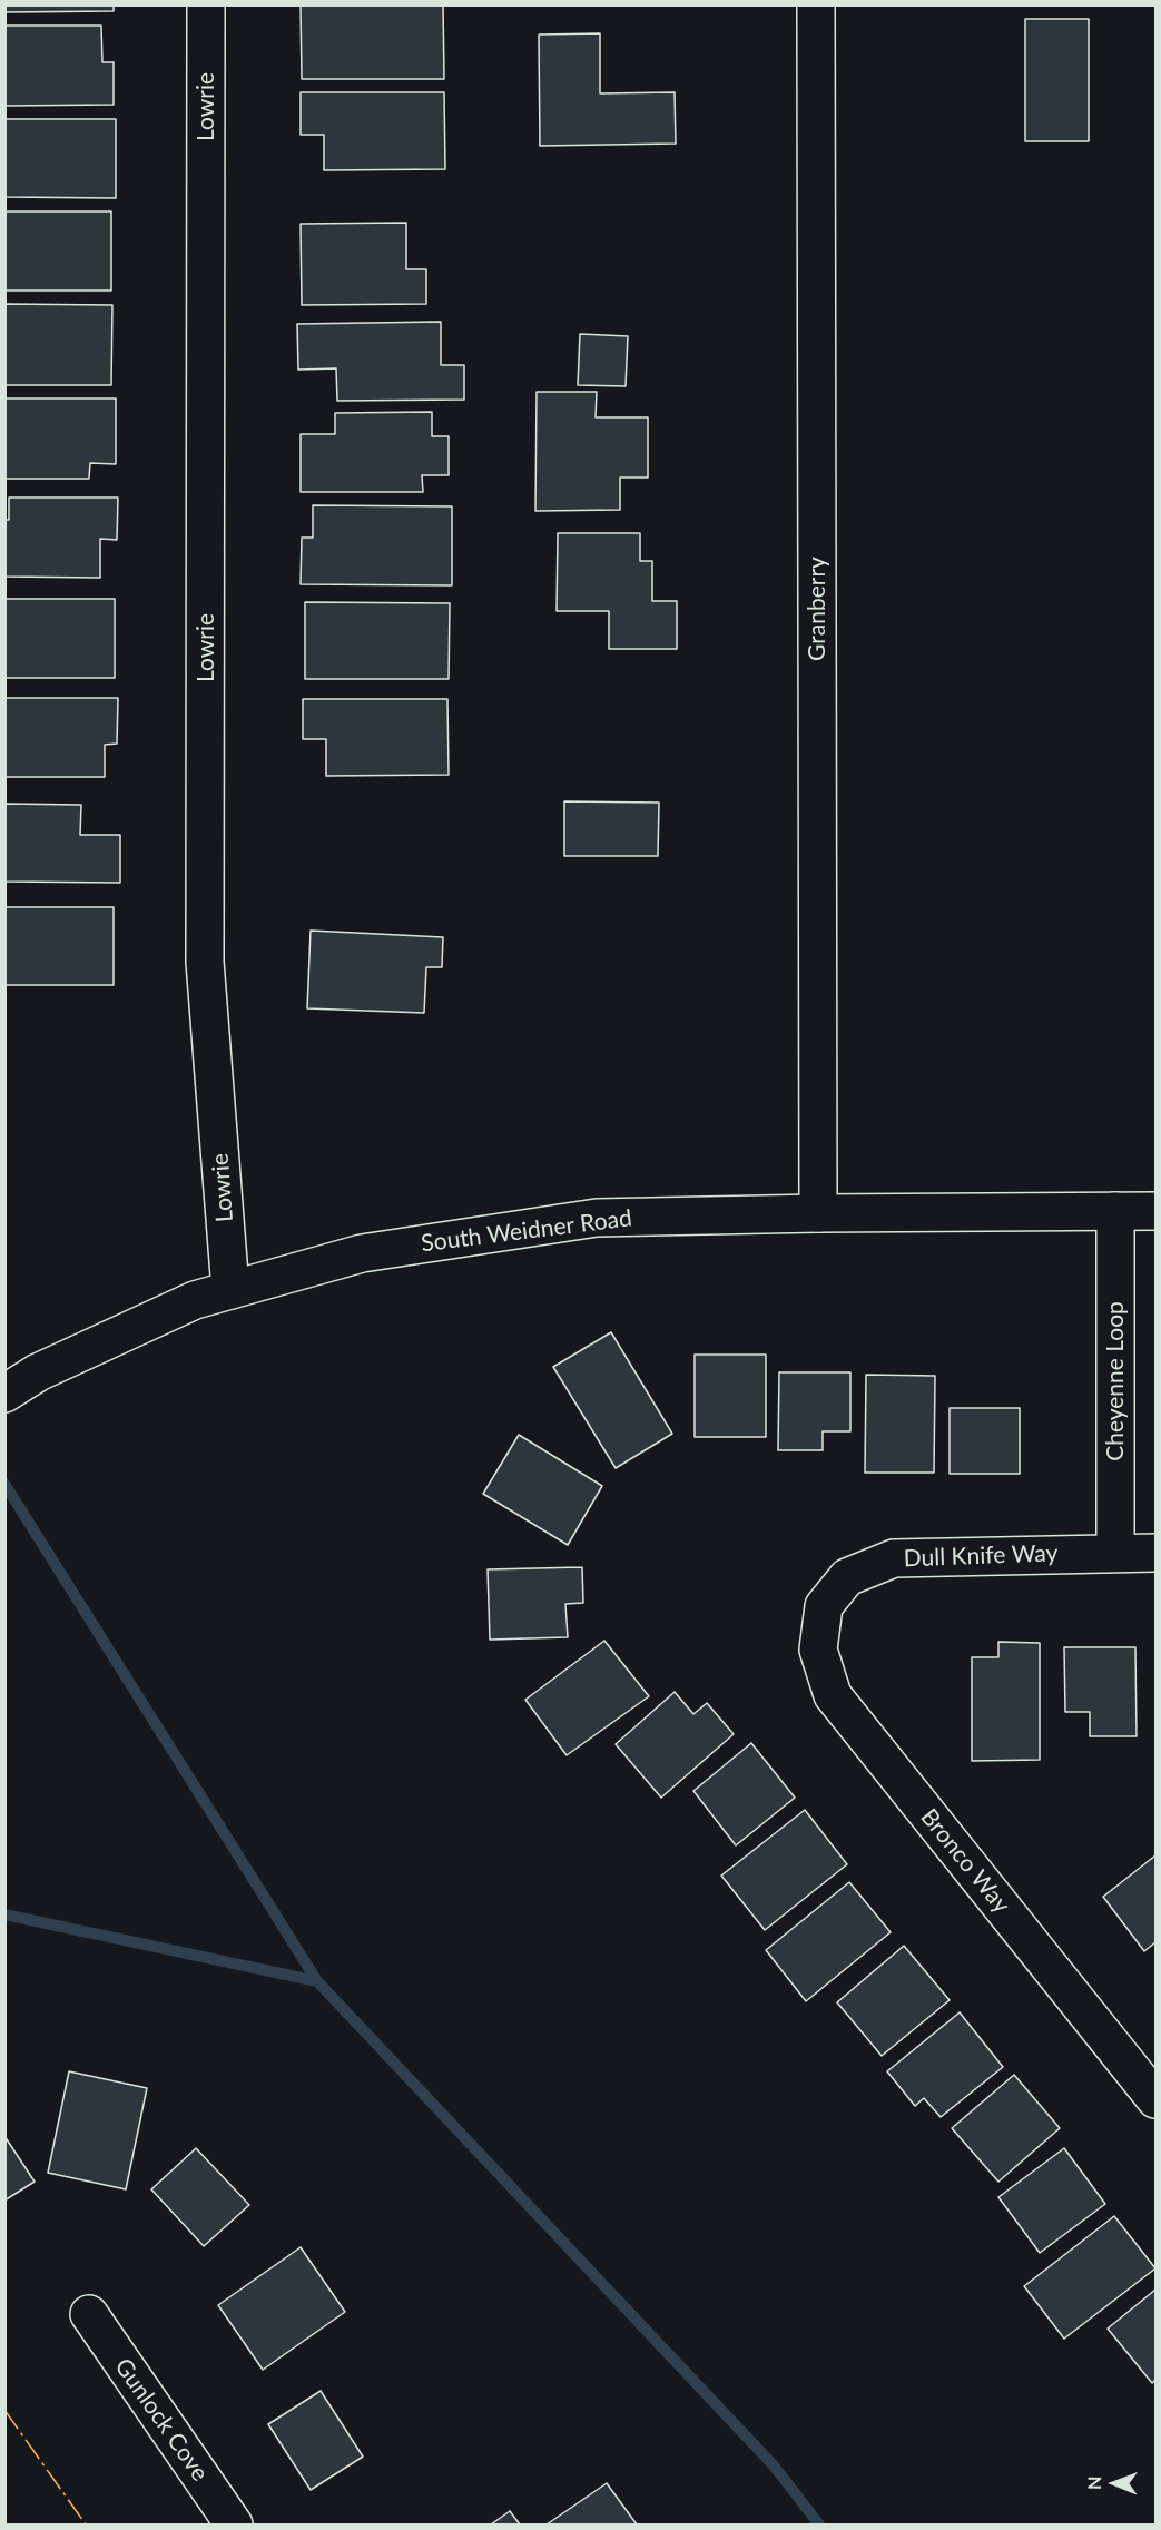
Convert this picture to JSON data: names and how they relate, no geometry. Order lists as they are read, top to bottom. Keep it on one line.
{"streets":{"street":["Lowrie","Granberry","South Weidner Road","Cheyenne Loop","Dull Knife Way","Bronco Way","Gunlock Cove"]},"crossings":[["Lowrie","South Weidner Road"],["Granberry","South Weidner Road"],["South Weidner Road","Cheyenne Loop"],["Cheyenne Loop","Dull Knife Way"],["Dull Knife Way","Bronco Way"]],"north":"left"}
